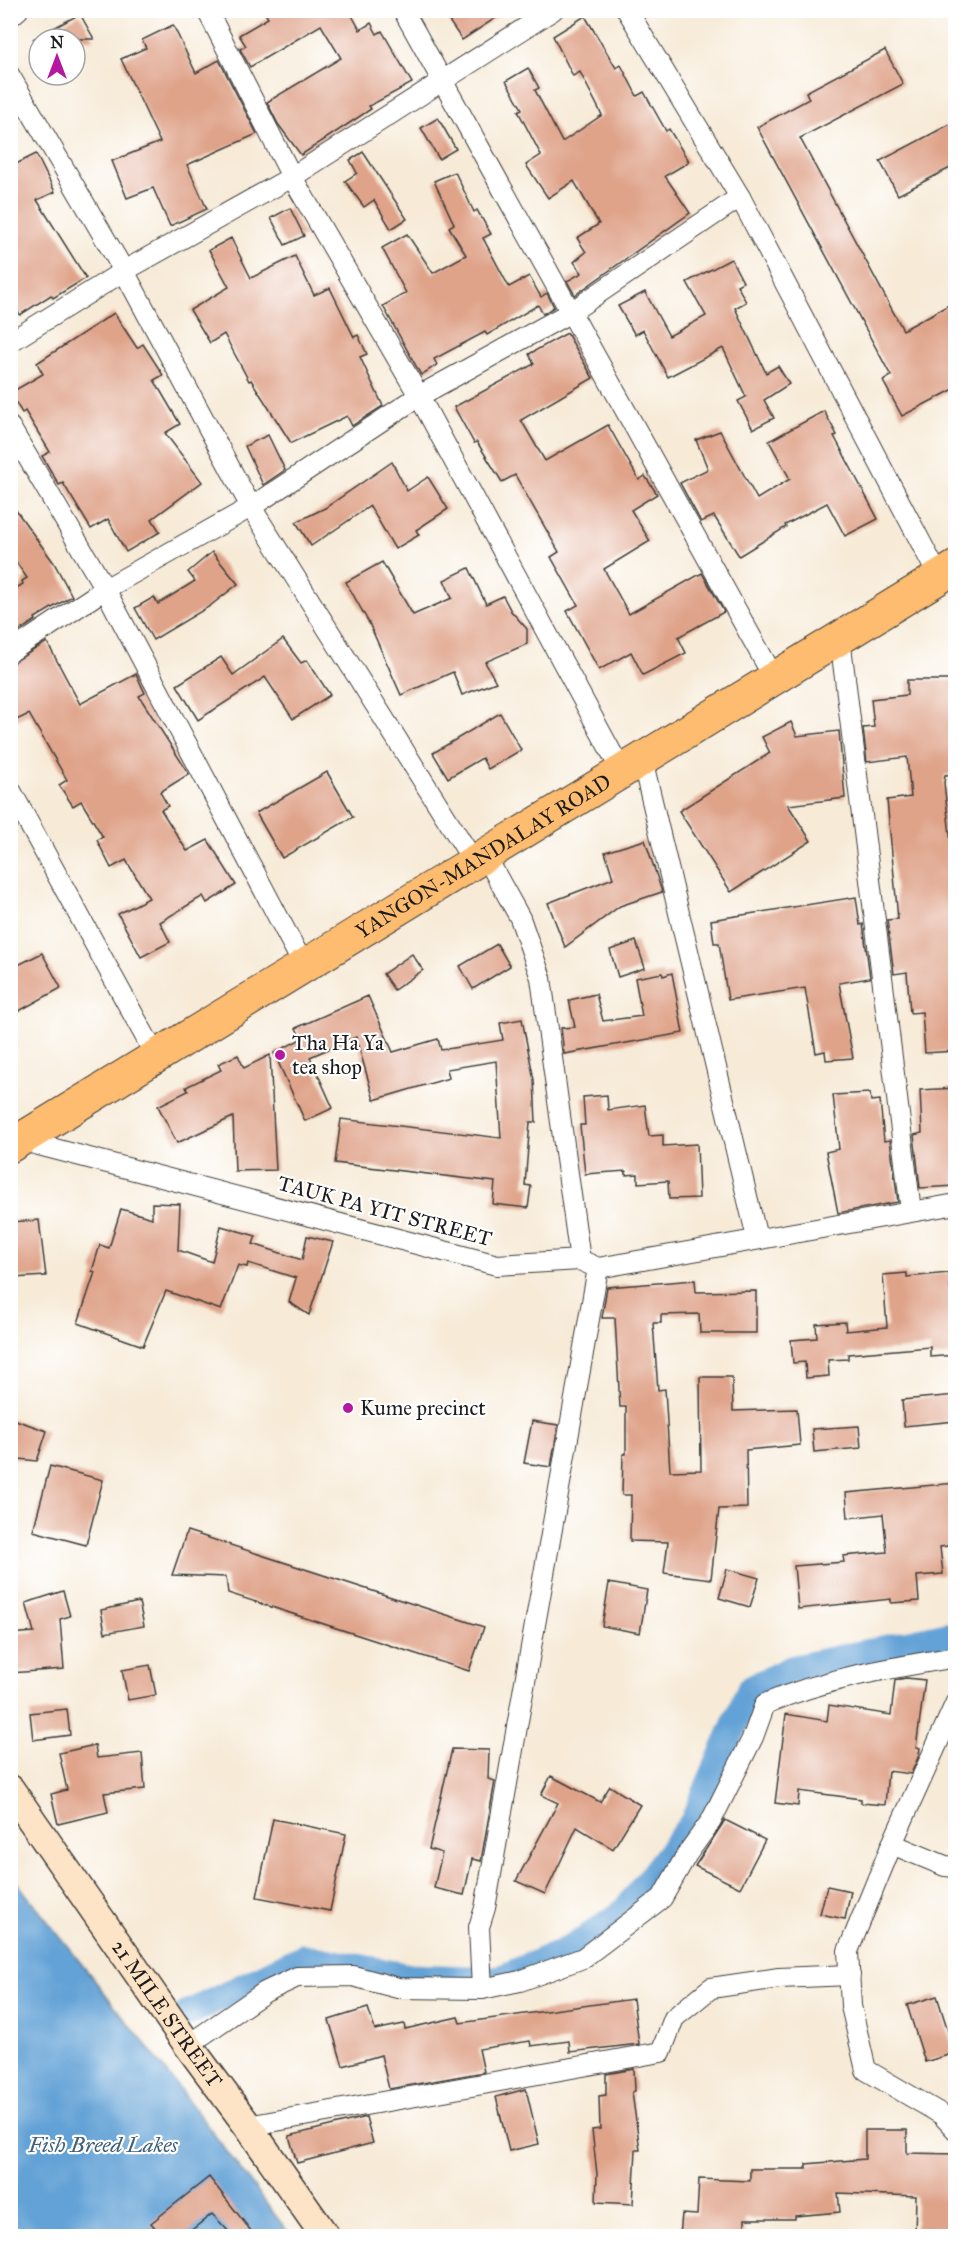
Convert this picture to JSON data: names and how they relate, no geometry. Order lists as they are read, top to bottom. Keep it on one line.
{"streets":{"highway":["YANGON-MANDALAY ROAD"],"street":["TAUK PA YIT STREET","21 MILE STREET"]},"crossings":[["YANGON-MANDALAY ROAD","TAUK PA YIT STREET"]],"water":["Fish Breed Lakes"],"places":["Tha Ha Ya tea shop","Kume precinct"],"north":"top"}
